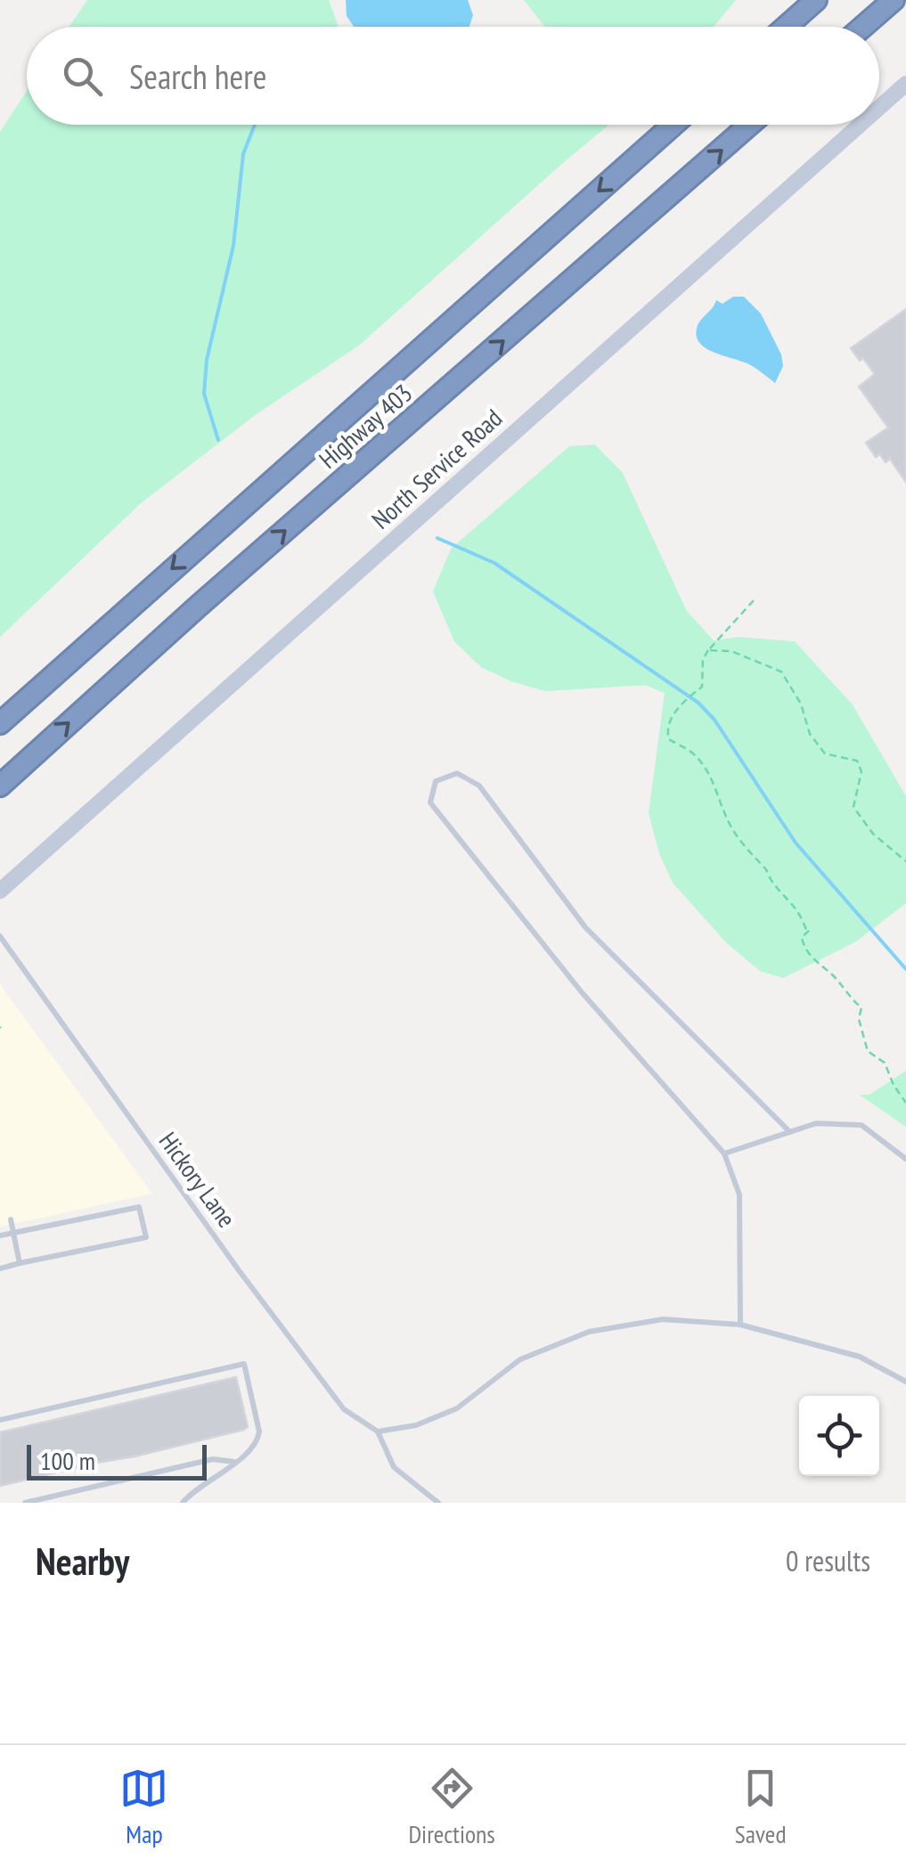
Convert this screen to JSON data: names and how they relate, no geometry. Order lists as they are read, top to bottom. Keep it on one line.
{"streets":{"highway":["Highway 403"],"street":["North Service Road"],"lane":["Hickory Lane"]},"scale_bar":"100 m","page":{"search":"Search here","scale":"100 m","heading":["Nearby","0 results"],"nav":["Map","Directions","Saved"]}}
